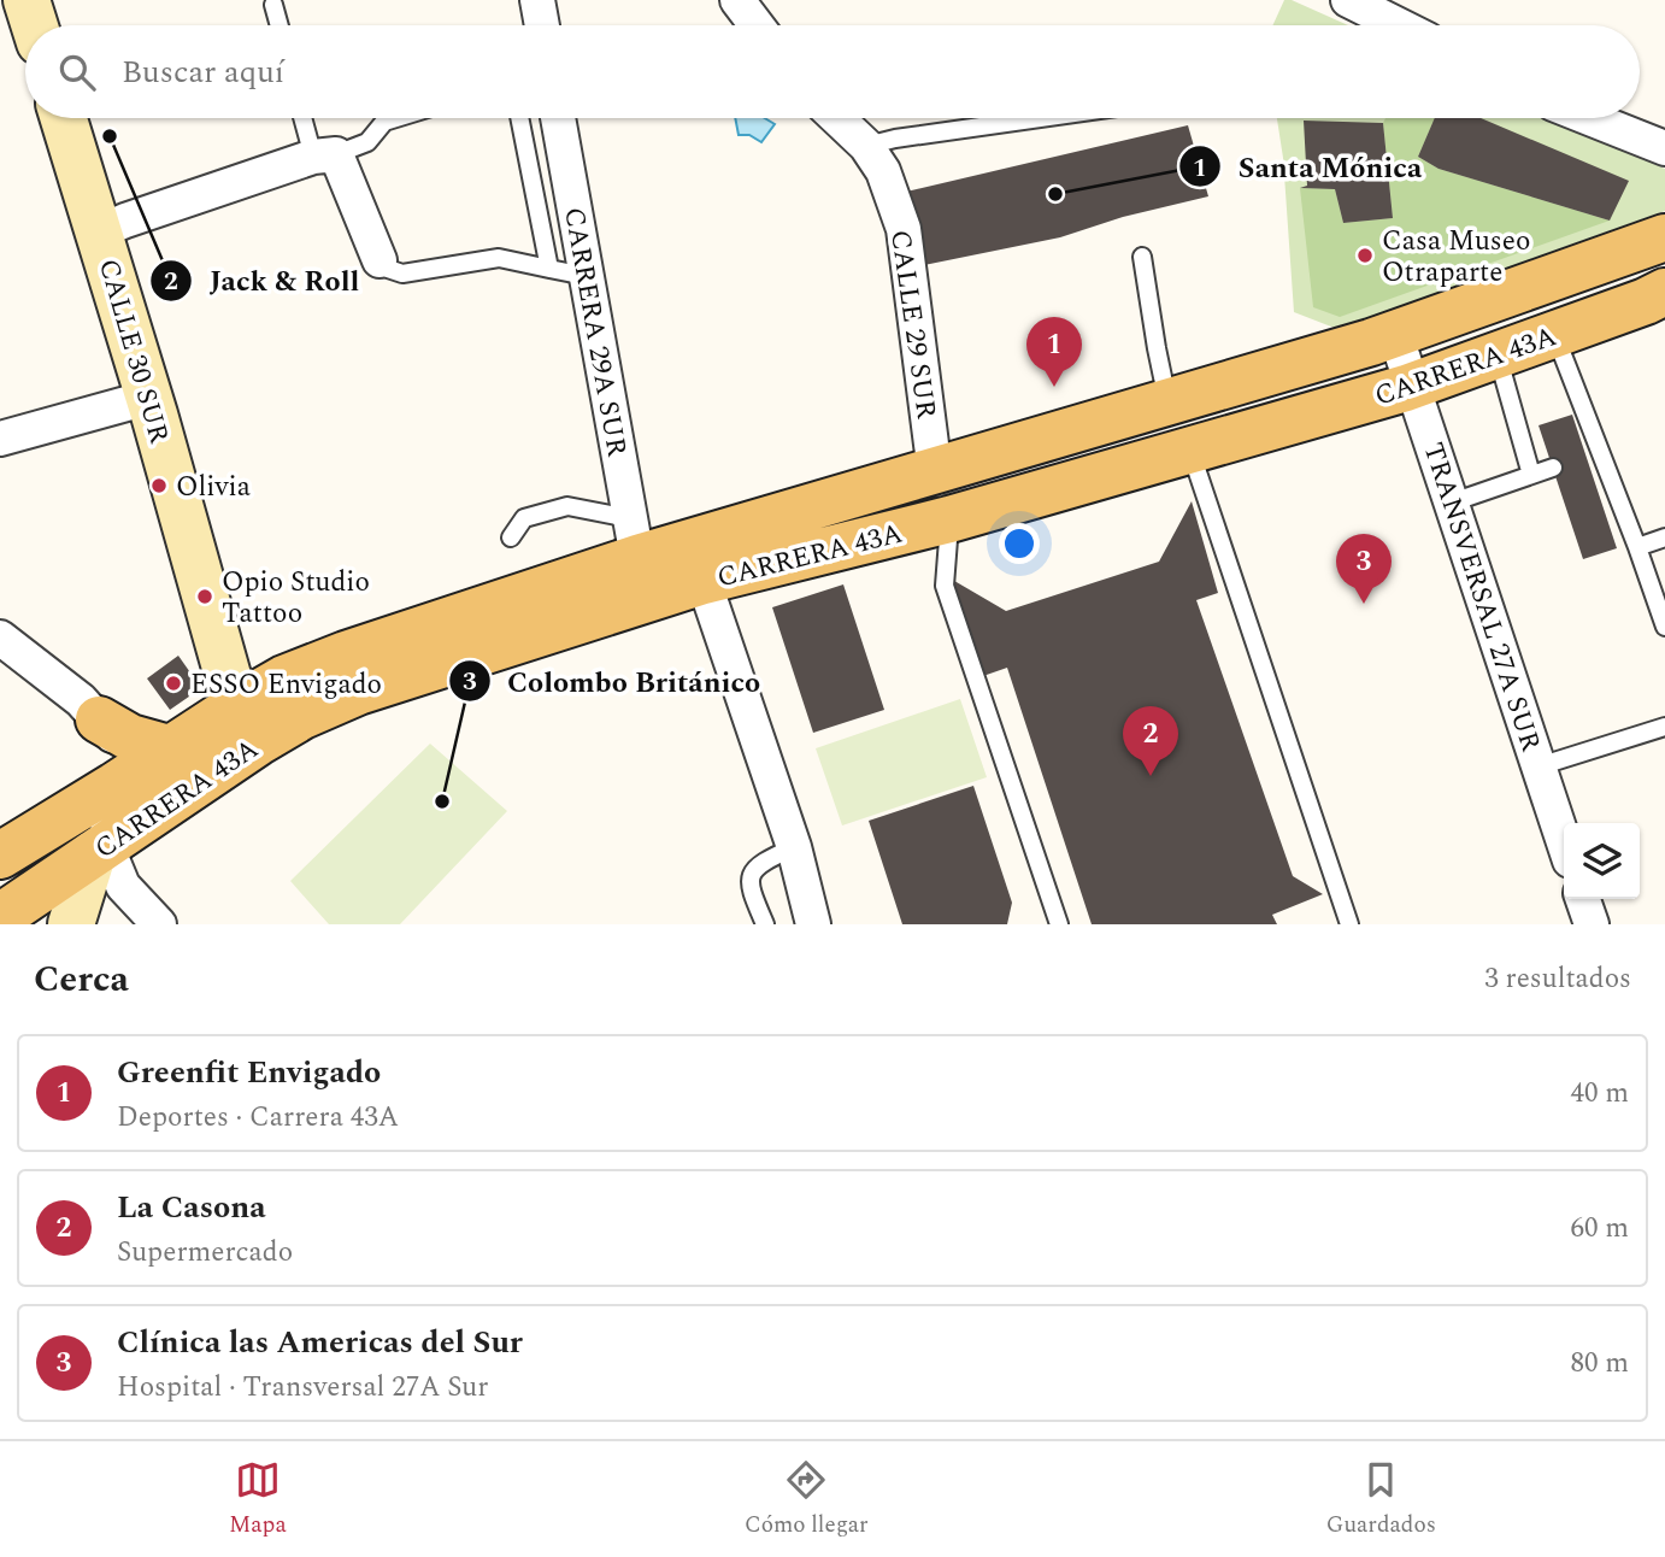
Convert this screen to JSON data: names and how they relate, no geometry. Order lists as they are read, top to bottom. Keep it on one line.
{"streets":{"main road":["CARRERA 43A"],"street":["CALLE 29 SUR","CARRERA 29A SUR","CALLE 30 SUR","TRANSVERSAL 27A SUR"]},"crossings":[["CALLE 29 SUR","CARRERA 43A"],["CARRERA 29A SUR","CARRERA 43A"],["CALLE 30 SUR","CARRERA 43A"],["CARRERA 43A","TRANSVERSAL 27A SUR"]],"places":["Jack & Roll","Santa Mónica","Casa Museo Otraparte","Olivia","Opio Studio Tattoo","ESSO Envigado","Colombo Británico"],"page":{"search":"Buscar aquí","pins":["1","3","2"],"heading":["Cerca","3 resultados"],"list":[{"mark":"1","name":"Greenfit Envigado","note":"Deportes · Carrera 43A","value":"40 m"},{"mark":"2","name":"La Casona","note":"Supermercado","value":"60 m"},{"mark":"3","name":"Clínica las Americas del Sur","note":"Hospital · Transversal 27A Sur","value":"80 m"}],"nav":["Mapa","Cómo llegar","Guardados"]}}
